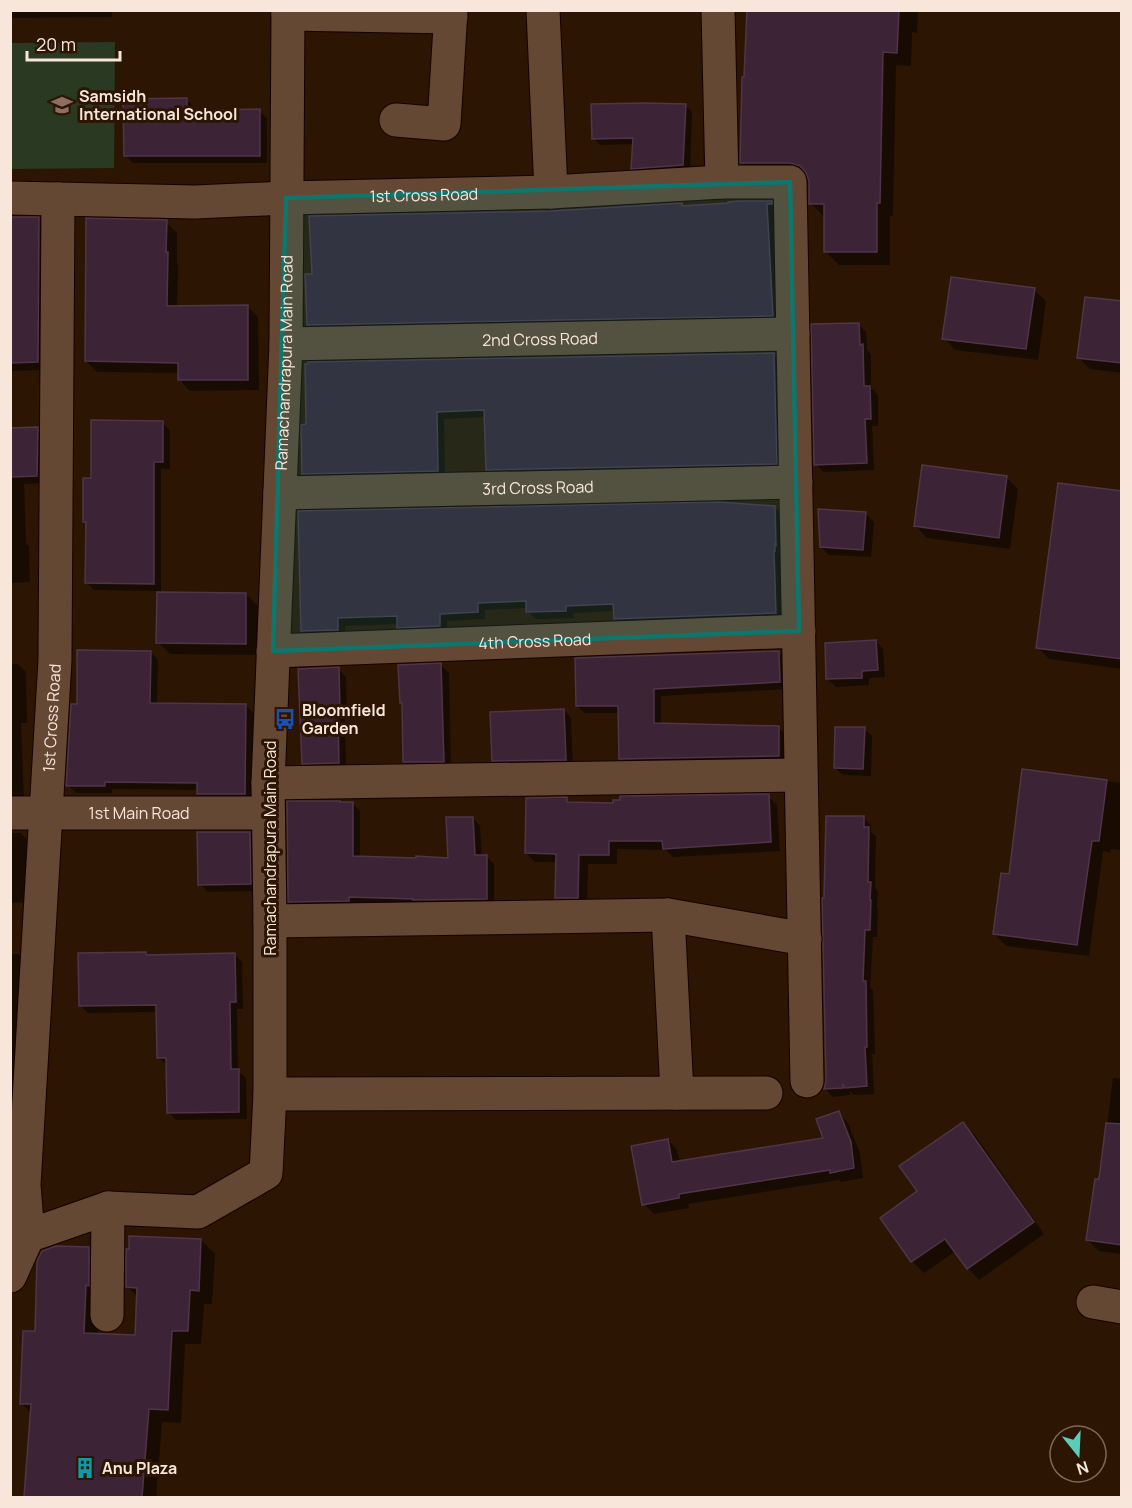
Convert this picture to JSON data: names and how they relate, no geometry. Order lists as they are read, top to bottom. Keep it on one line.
{"streets":{"street":["1st Cross Road","2nd Cross Road","Ramachandrapura Main Road","3rd Cross Road","4th Cross Road","1st Main Road"]},"crossings":[["1st Cross Road","2nd Cross Road"],["1st Cross Road","Ramachandrapura Main Road"],["1st Cross Road","1st Main Road"],["2nd Cross Road","Ramachandrapura Main Road"],["Ramachandrapura Main Road","3rd Cross Road"],["Ramachandrapura Main Road","4th Cross Road"],["Ramachandrapura Main Road","1st Main Road"]],"places":{"school or university":["Samsidh International School"],"bus stop":["Bloomfield Garden"],"building":["Anu Plaza"]},"scale_bar":"20 m","north":"bottom"}
